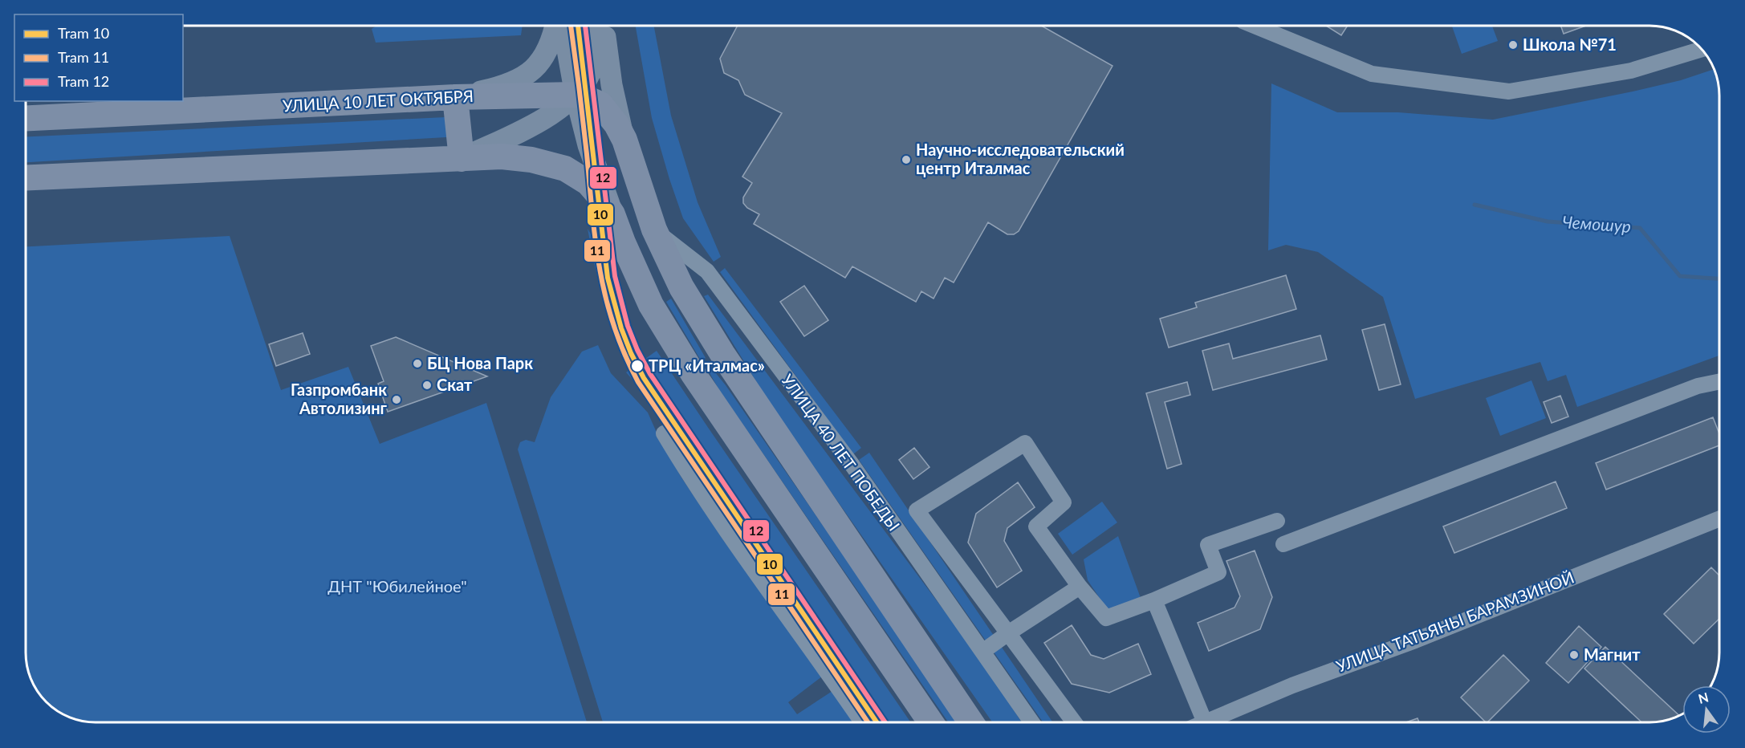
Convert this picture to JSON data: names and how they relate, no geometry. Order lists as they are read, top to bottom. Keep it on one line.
{"streets":{"main road":["УЛИЦА 10 ЛЕТ ОКТЯБРЯ"],"street":["УЛИЦА 40 ЛЕТ ПОБЕДЫ","УЛИЦА ТАТЬЯНЫ БАРАМЗИНОЙ"]},"crossings":[["УЛИЦА 10 ЛЕТ ОКТЯБРЯ","УЛИЦА 40 ЛЕТ ПОБЕДЫ"]],"water":["Чемошур"],"parks":["ДНТ \"Юбилейное\""],"places":["Школа №71","Научно-исследовательский центр Италмас","БЦ Нова Парк","ТРЦ «Италмас»","Скат","Газпромбанк Автолизинг","Магнит"],"lines":["tram line 10","tram line 11","tram line 12"],"legend":["Tram 10","Tram 11","Tram 12"],"north":"top"}
